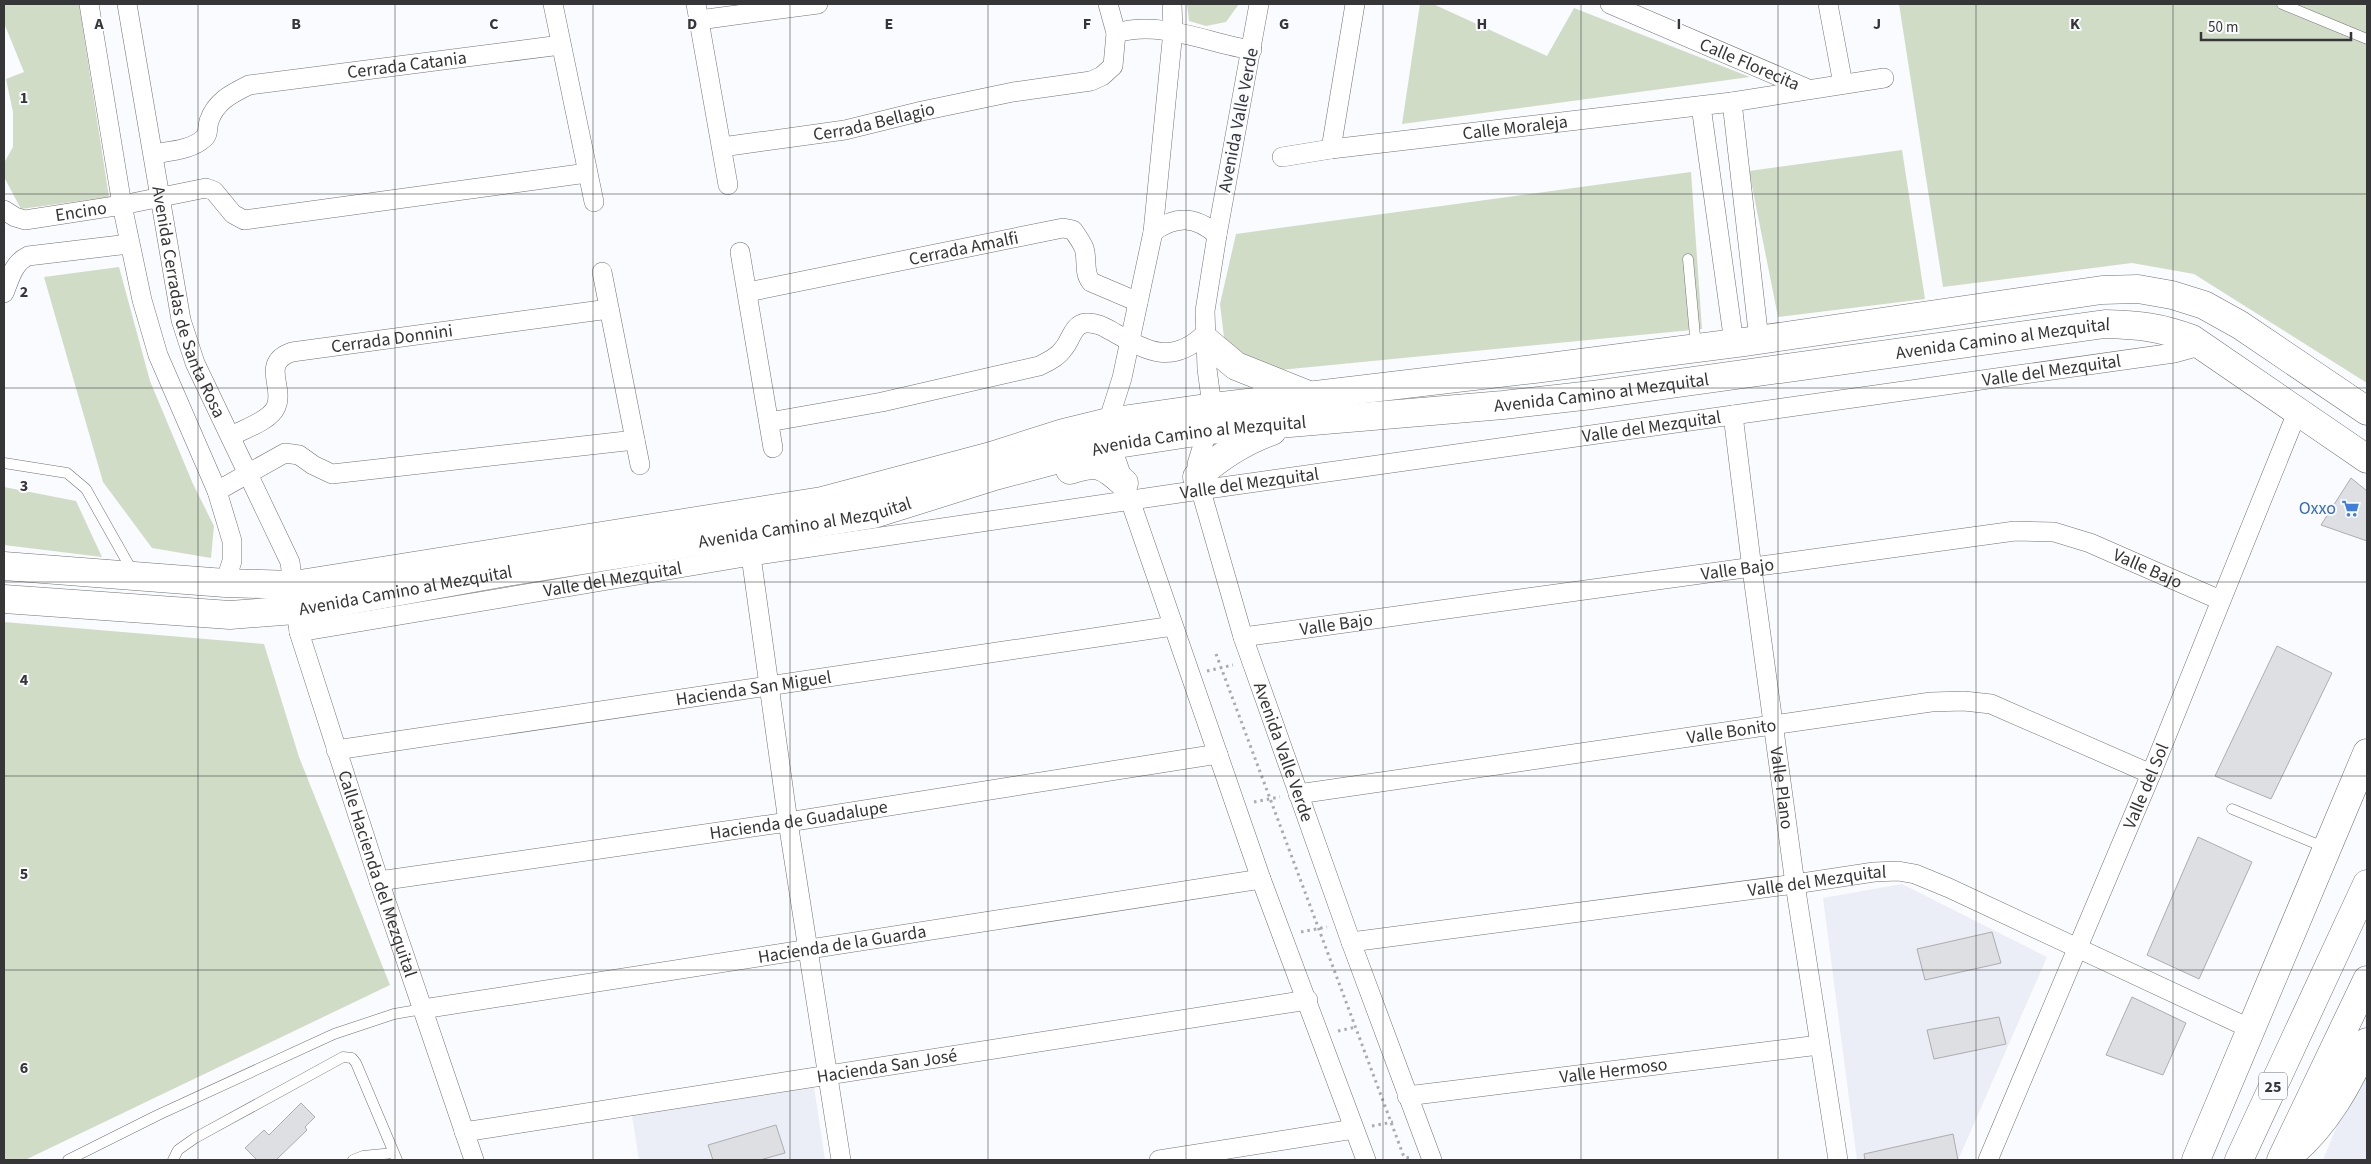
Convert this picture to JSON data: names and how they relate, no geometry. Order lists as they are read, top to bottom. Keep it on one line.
{"streets":{"main road":["Avenida Camino al Mezquital","25"],"street":["Calle Florecita","Cerrada Catania","Avenida Valle Verde","Cerrada Bellagio","Calle Moraleja","Encino","Cerrada Amalfi","Avenida Cerradas de Santa Rosa","Cerrada Donnini","Valle del Mezquital","Valle Bajo","Hacienda San Miguel","Valle Bonito","Valle del Sol","Valle Plano","Hacienda de Guadalupe","Calle Hacienda del Mezquital","Hacienda de la Guarda","Hacienda San José","Valle Hermoso"]},"crossings":[["Calle Florecita","Calle Moraleja"],["Cerrada Catania","Avenida Cerradas de Santa Rosa"],["Avenida Valle Verde","Avenida Camino al Mezquital"],["Avenida Valle Verde","Valle del Mezquital"],["Avenida Valle Verde","Valle Bajo"],["Avenida Valle Verde","Valle Bonito"],["Avenida Valle Verde","Valle Hermoso"],["Encino","Avenida Cerradas de Santa Rosa"],["Avenida Cerradas de Santa Rosa","Cerrada Donnini"],["Avenida Cerradas de Santa Rosa","Avenida Camino al Mezquital"],["Avenida Cerradas de Santa Rosa","Valle del Mezquital"],["Avenida Cerradas de Santa Rosa","Calle Hacienda del Mezquital"],["Avenida Camino al Mezquital","Valle del Mezquital"],["Avenida Camino al Mezquital","Valle del Sol"],["Avenida Camino al Mezquital","Calle Hacienda del Mezquital"],["Valle del Mezquital","Valle del Sol"],["Valle del Mezquital","Valle Plano"],["Valle del Mezquital","Calle Hacienda del Mezquital"],["Valle Bajo","Valle del Sol"],["Valle Bajo","Valle Plano"],["Hacienda San Miguel","Calle Hacienda del Mezquital"],["Valle Bonito","Valle del Sol"],["Valle Bonito","Valle Plano"],["Valle Plano","Valle Hermoso"],["Hacienda de Guadalupe","Calle Hacienda del Mezquital"],["Calle Hacienda del Mezquital","Hacienda de la Guarda"],["Calle Hacienda del Mezquital","Hacienda San José"]],"places":{"supermarket":["Oxxo"]},"scale_bar":"50 m","grid":{"columns":["A","B","C","D","E","F","G","H","I","J","K"],"rows":["1","2","3","4","5","6"]}}
